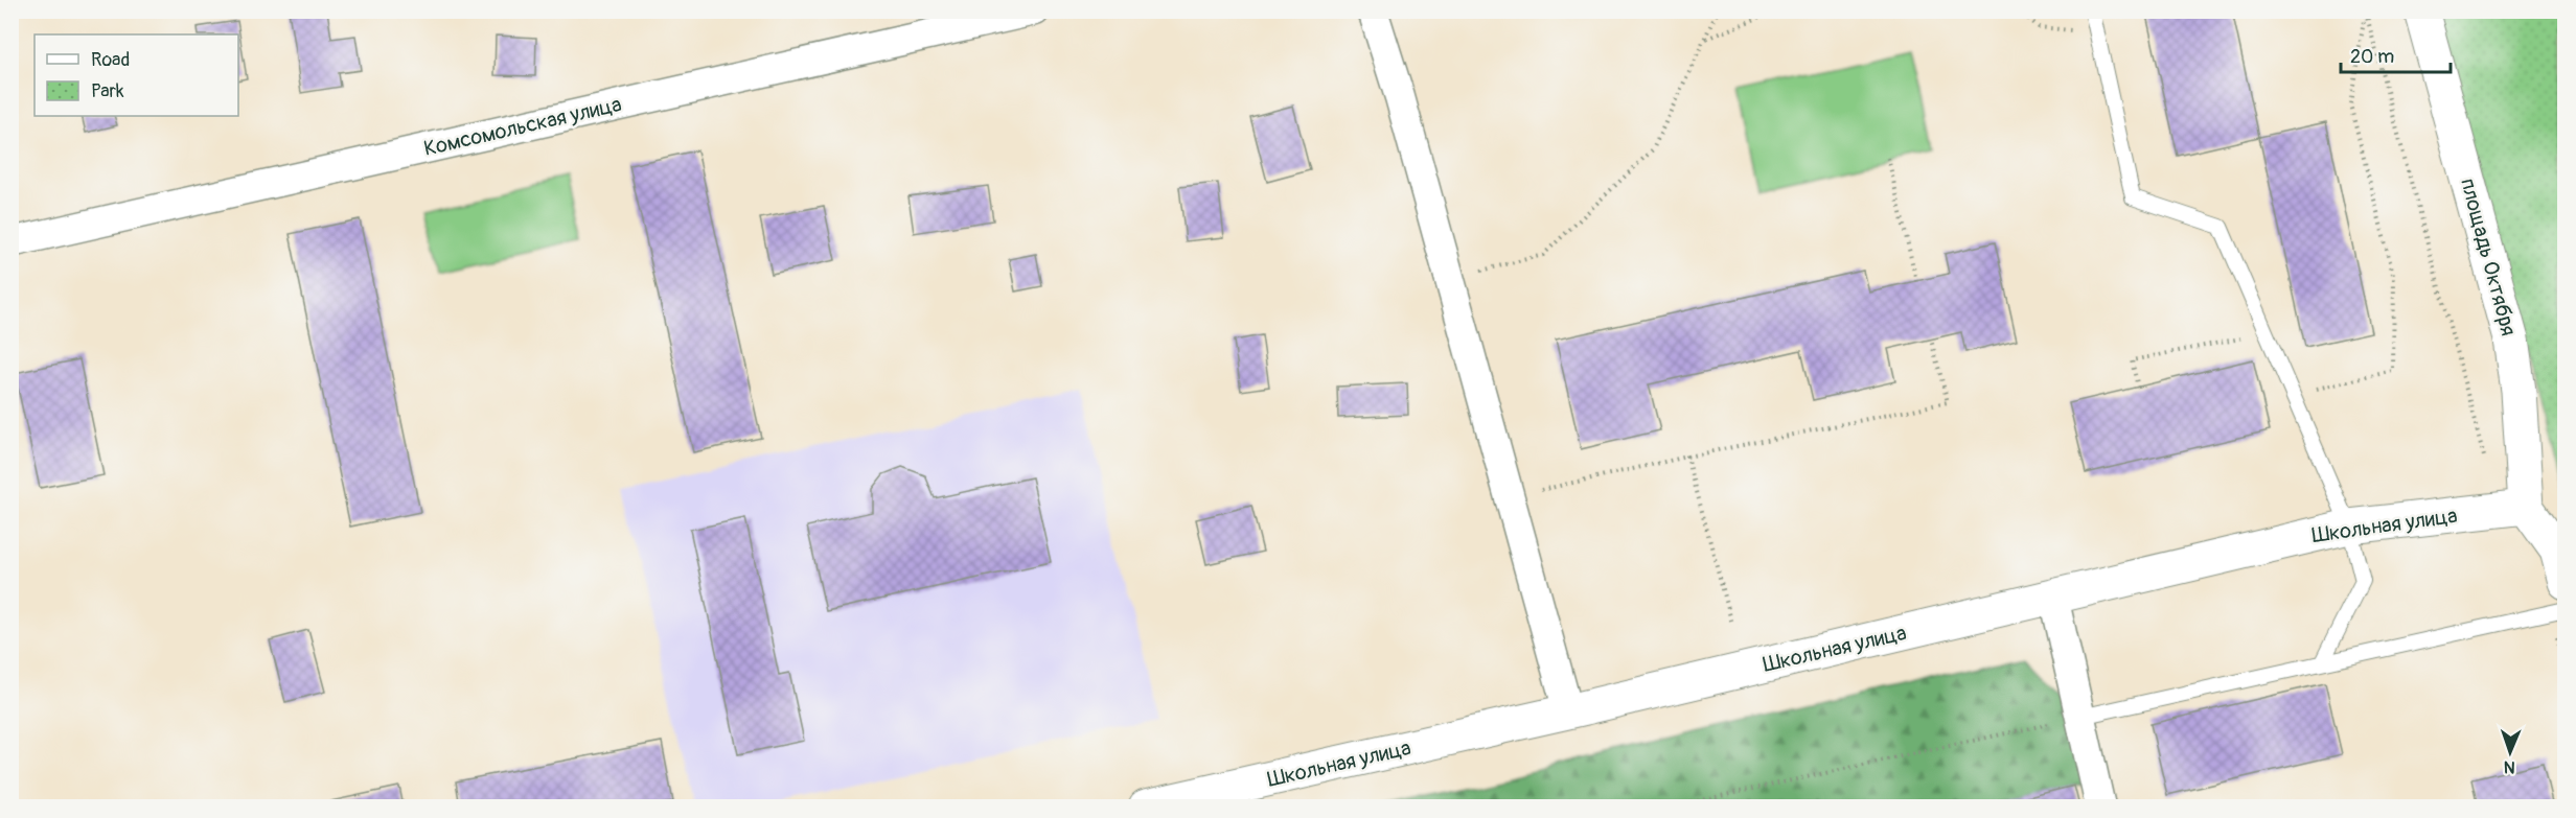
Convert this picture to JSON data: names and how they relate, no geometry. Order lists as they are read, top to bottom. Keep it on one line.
{"streets":{"main road":["площадь Октября","Школьная улица"],"street":["Комсомольская улица"]},"crossings":[["площадь Октября","Школьная улица"]],"legend":["Road","Park"],"scale_bar":"20 m","north":"bottom"}
